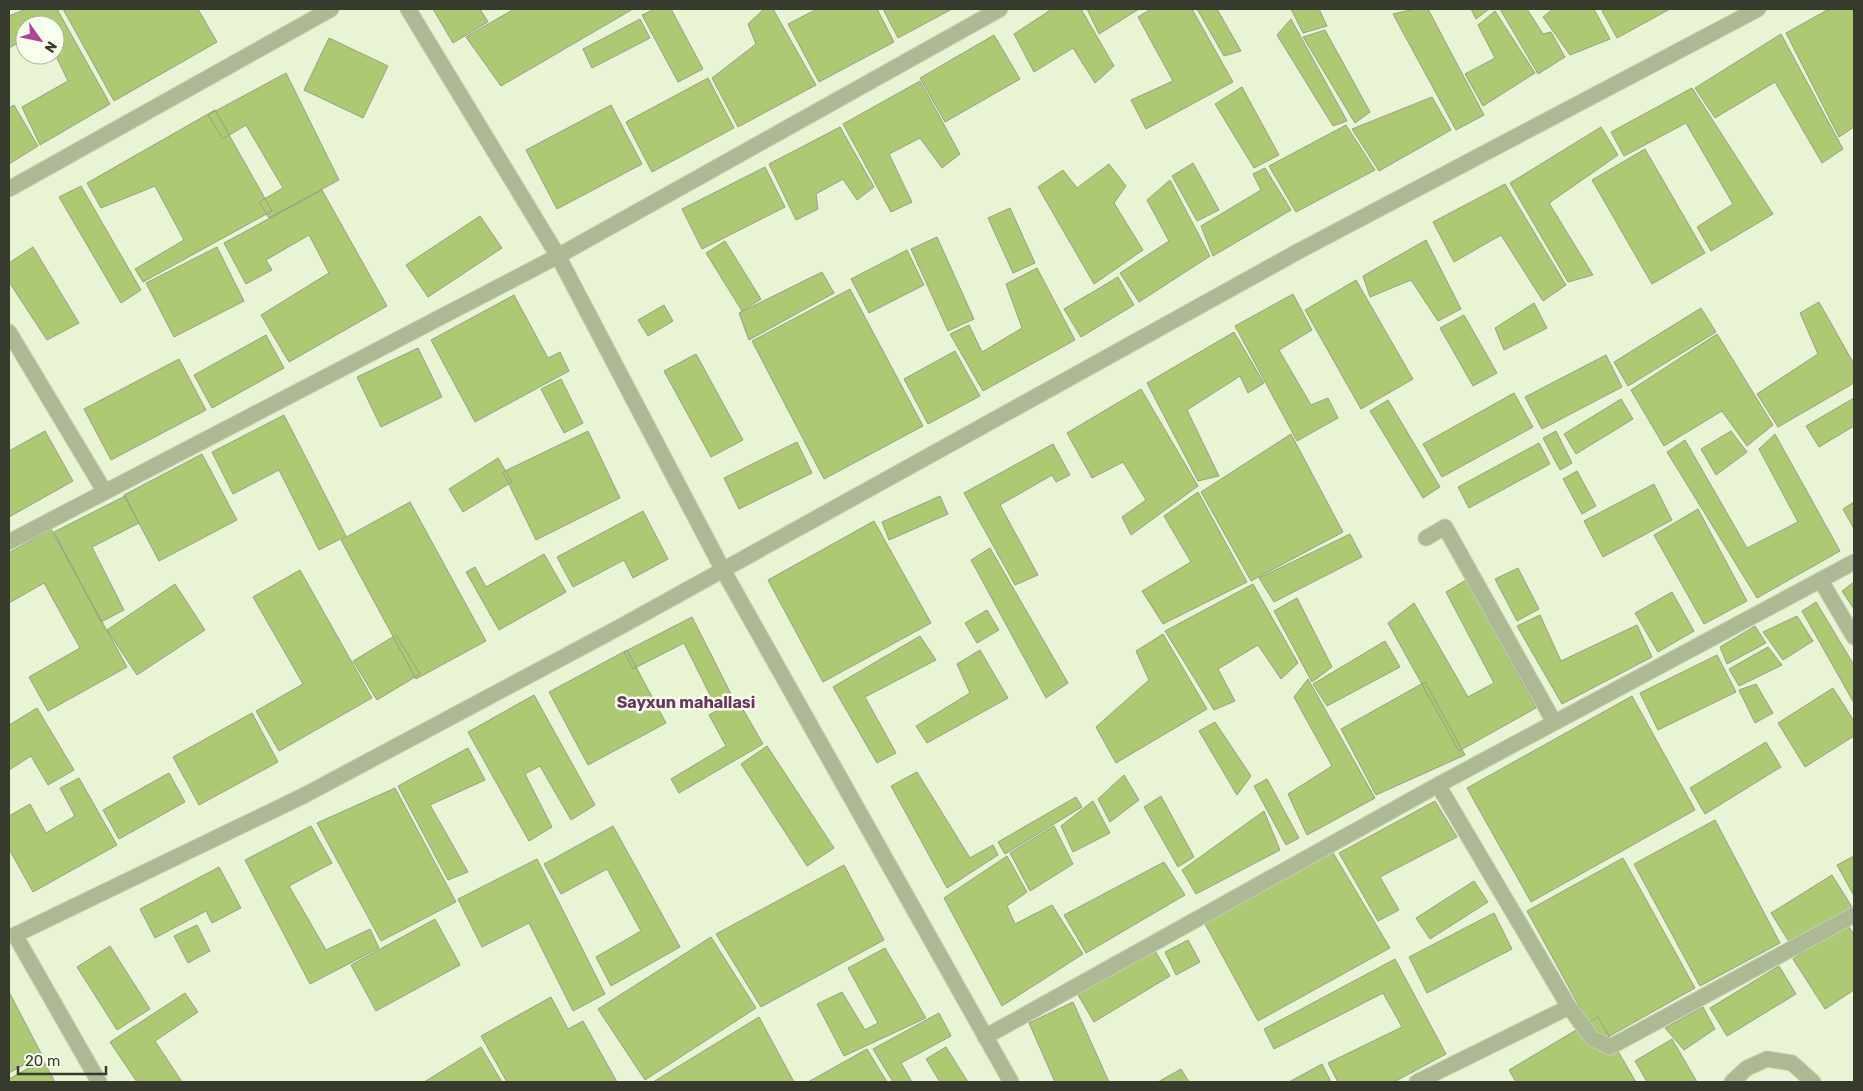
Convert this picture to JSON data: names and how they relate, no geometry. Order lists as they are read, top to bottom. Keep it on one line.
{"districts":["Sayxun mahallasi"],"scale_bar":"20 m","north":"bottom right"}
